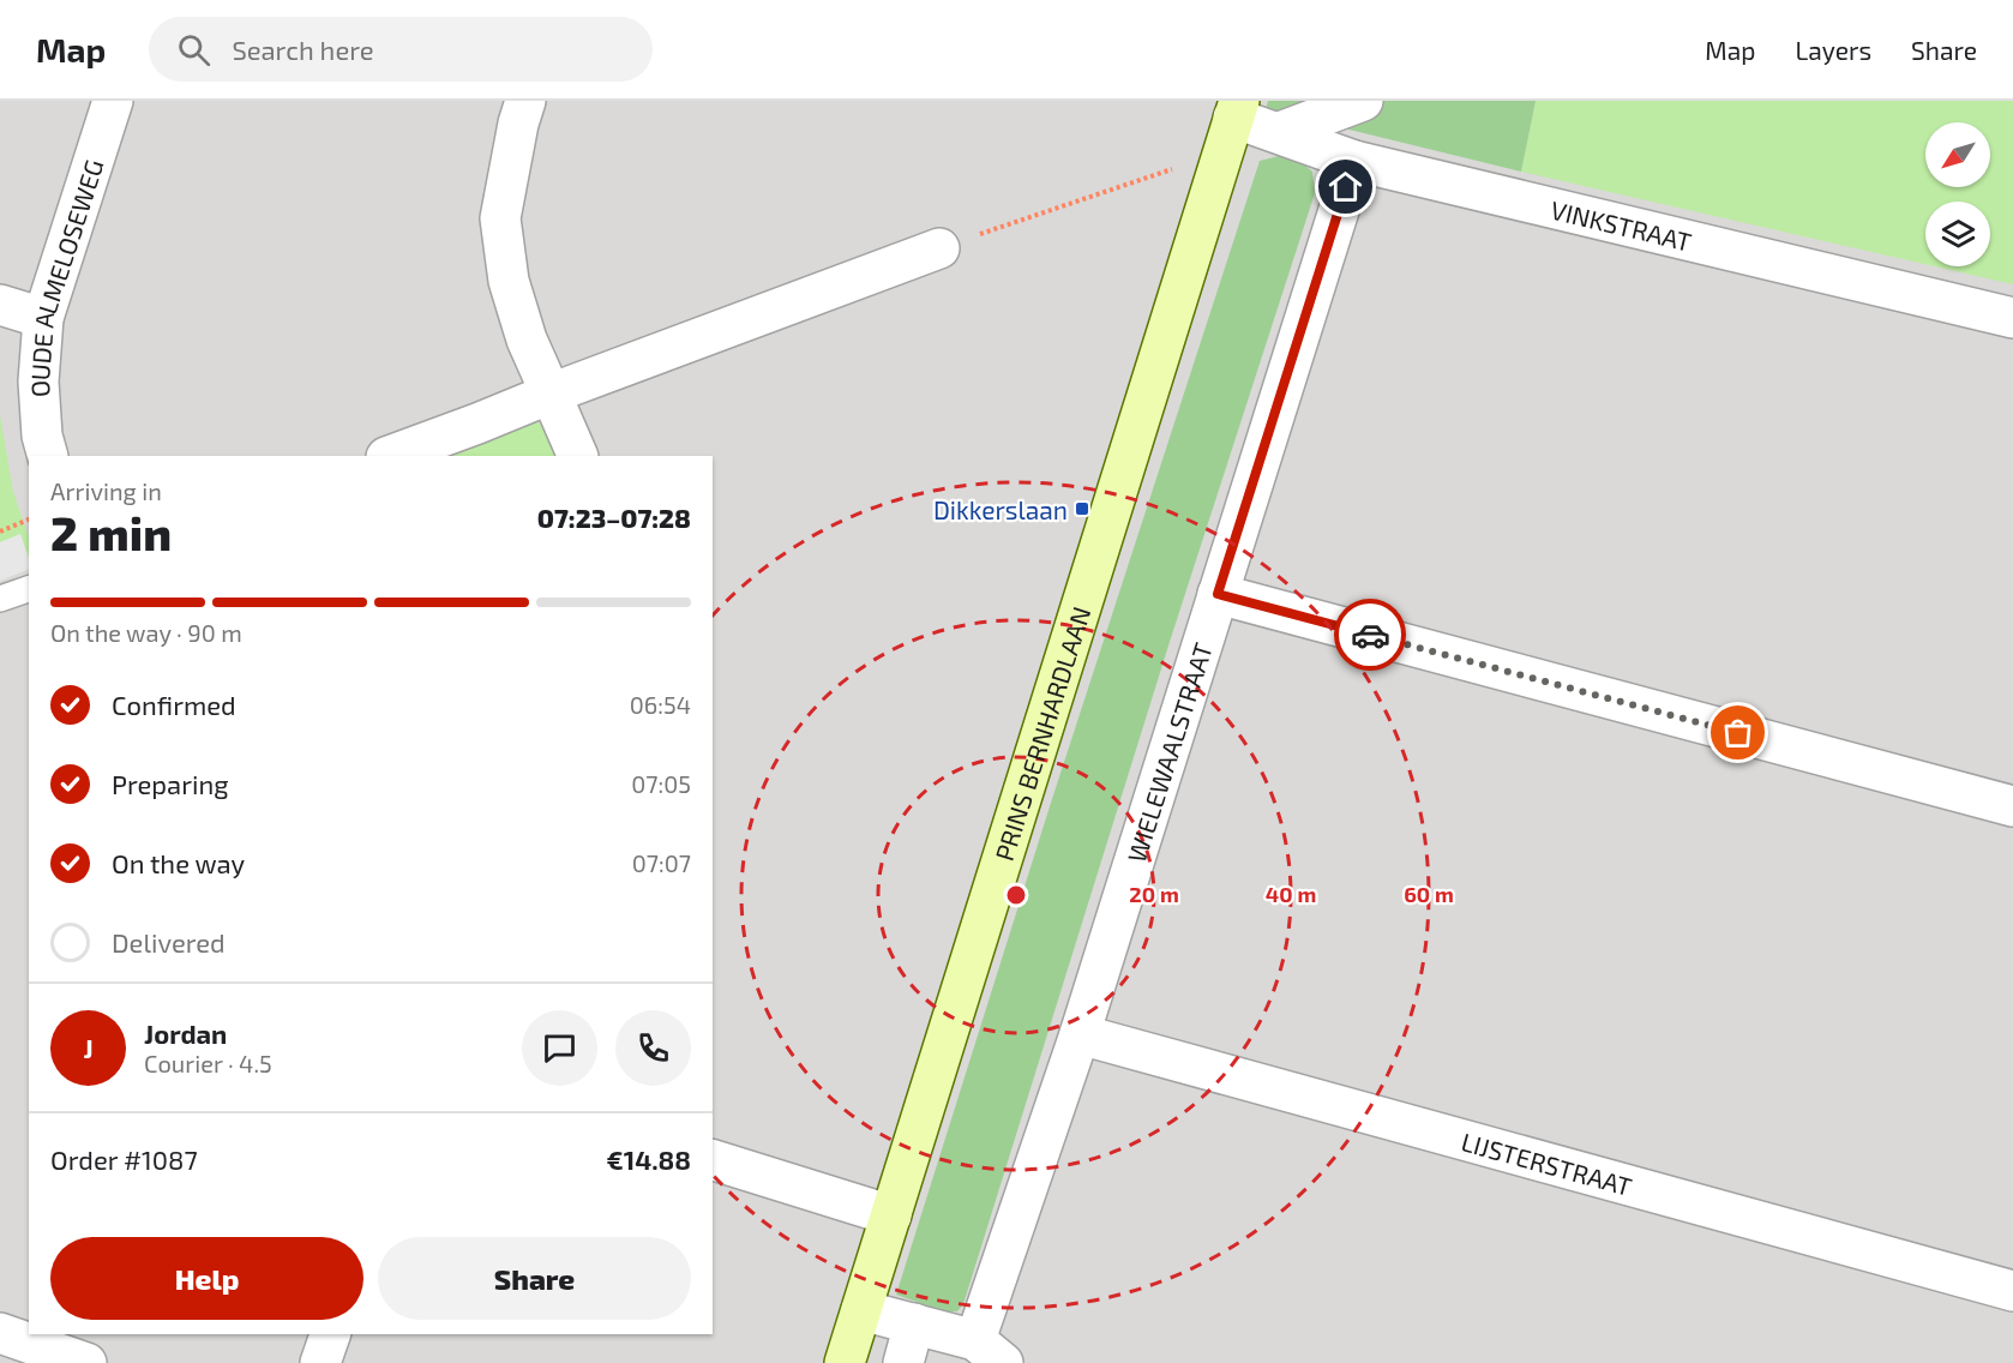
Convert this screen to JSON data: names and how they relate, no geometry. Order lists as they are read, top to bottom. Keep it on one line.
{"streets":{"street":["VINKSTRAAT","OUDE ALMELOSEWEG","PRINS BERNHARDLAAN","WIELEWAALSTRAAT","LIJSTERSTRAAT"]},"crossings":[["VINKSTRAAT","PRINS BERNHARDLAAN"],["VINKSTRAAT","WIELEWAALSTRAAT"],["WIELEWAALSTRAAT","LIJSTERSTRAAT"]],"places":{"transit":["Dikkerslaan"]},"north":"bottom left","page":{"header":"Map","search":"Search here","nav":["Map","Layers","Share"],"heading":["2 min","Arriving in","07:23–07:28"],"panel":["Jordan","Courier · 4.5","Order #1087","€14.88"],"bar":"On the way · 90 m","list":[["Confirmed","06:54"],["Preparing","07:05"],["On the way","07:07"],"Delivered"],"round":"J","buttons":["Help","Share"]},"rings":["20 m","40 m","60 m"]}
